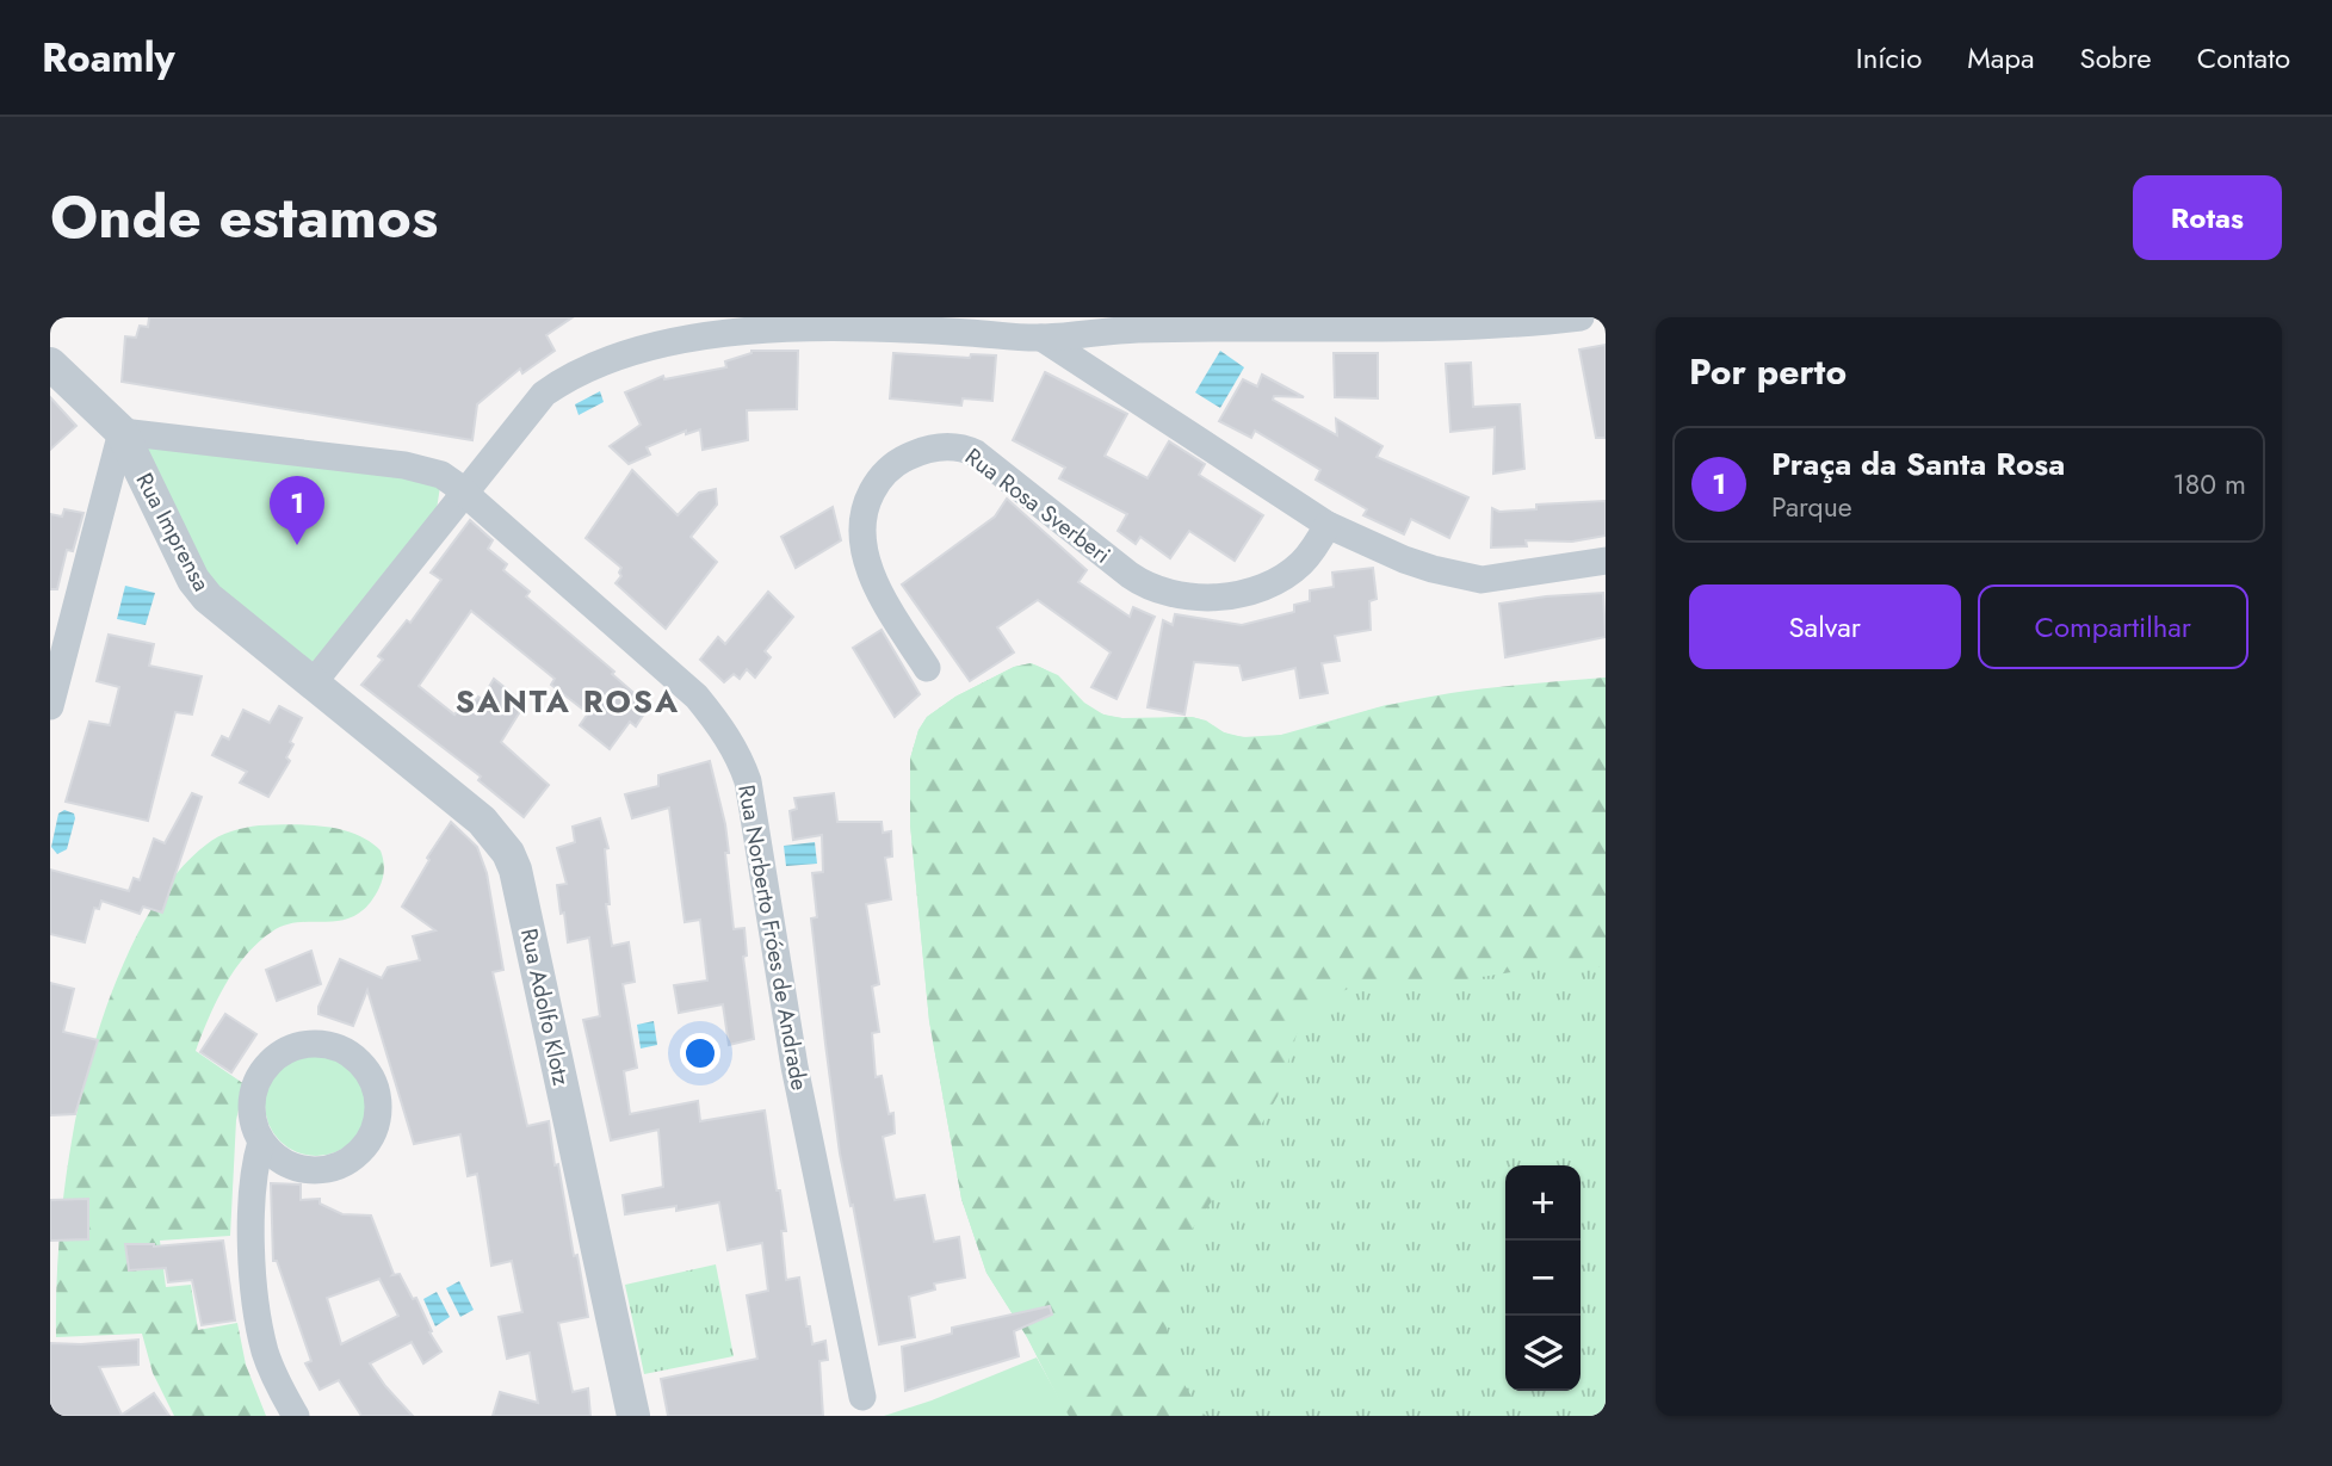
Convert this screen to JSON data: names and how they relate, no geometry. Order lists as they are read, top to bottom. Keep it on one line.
{"streets":{"street":["Rua Rosa Sverberi","Rua Imprensa","Rua Norberto Fróes de Andrade","Rua Adolfo Klotz"]},"crossings":[["Rua Imprensa","Rua Norberto Fróes de Andrade"],["Rua Imprensa","Rua Adolfo Klotz"]],"districts":["SANTA ROSA"],"page":{"header":"Roamly","nav":["Início","Mapa","Sobre","Contato"],"title":"Onde estamos","buttons":["Rotas",["Salvar","Compartilhar"]],"heading":"Por perto","list":[{"mark":"1","name":"Praça da Santa Rosa","note":"Parque","value":"180 m"}],"pins":"1","map_buttons":["+","−"]}}
